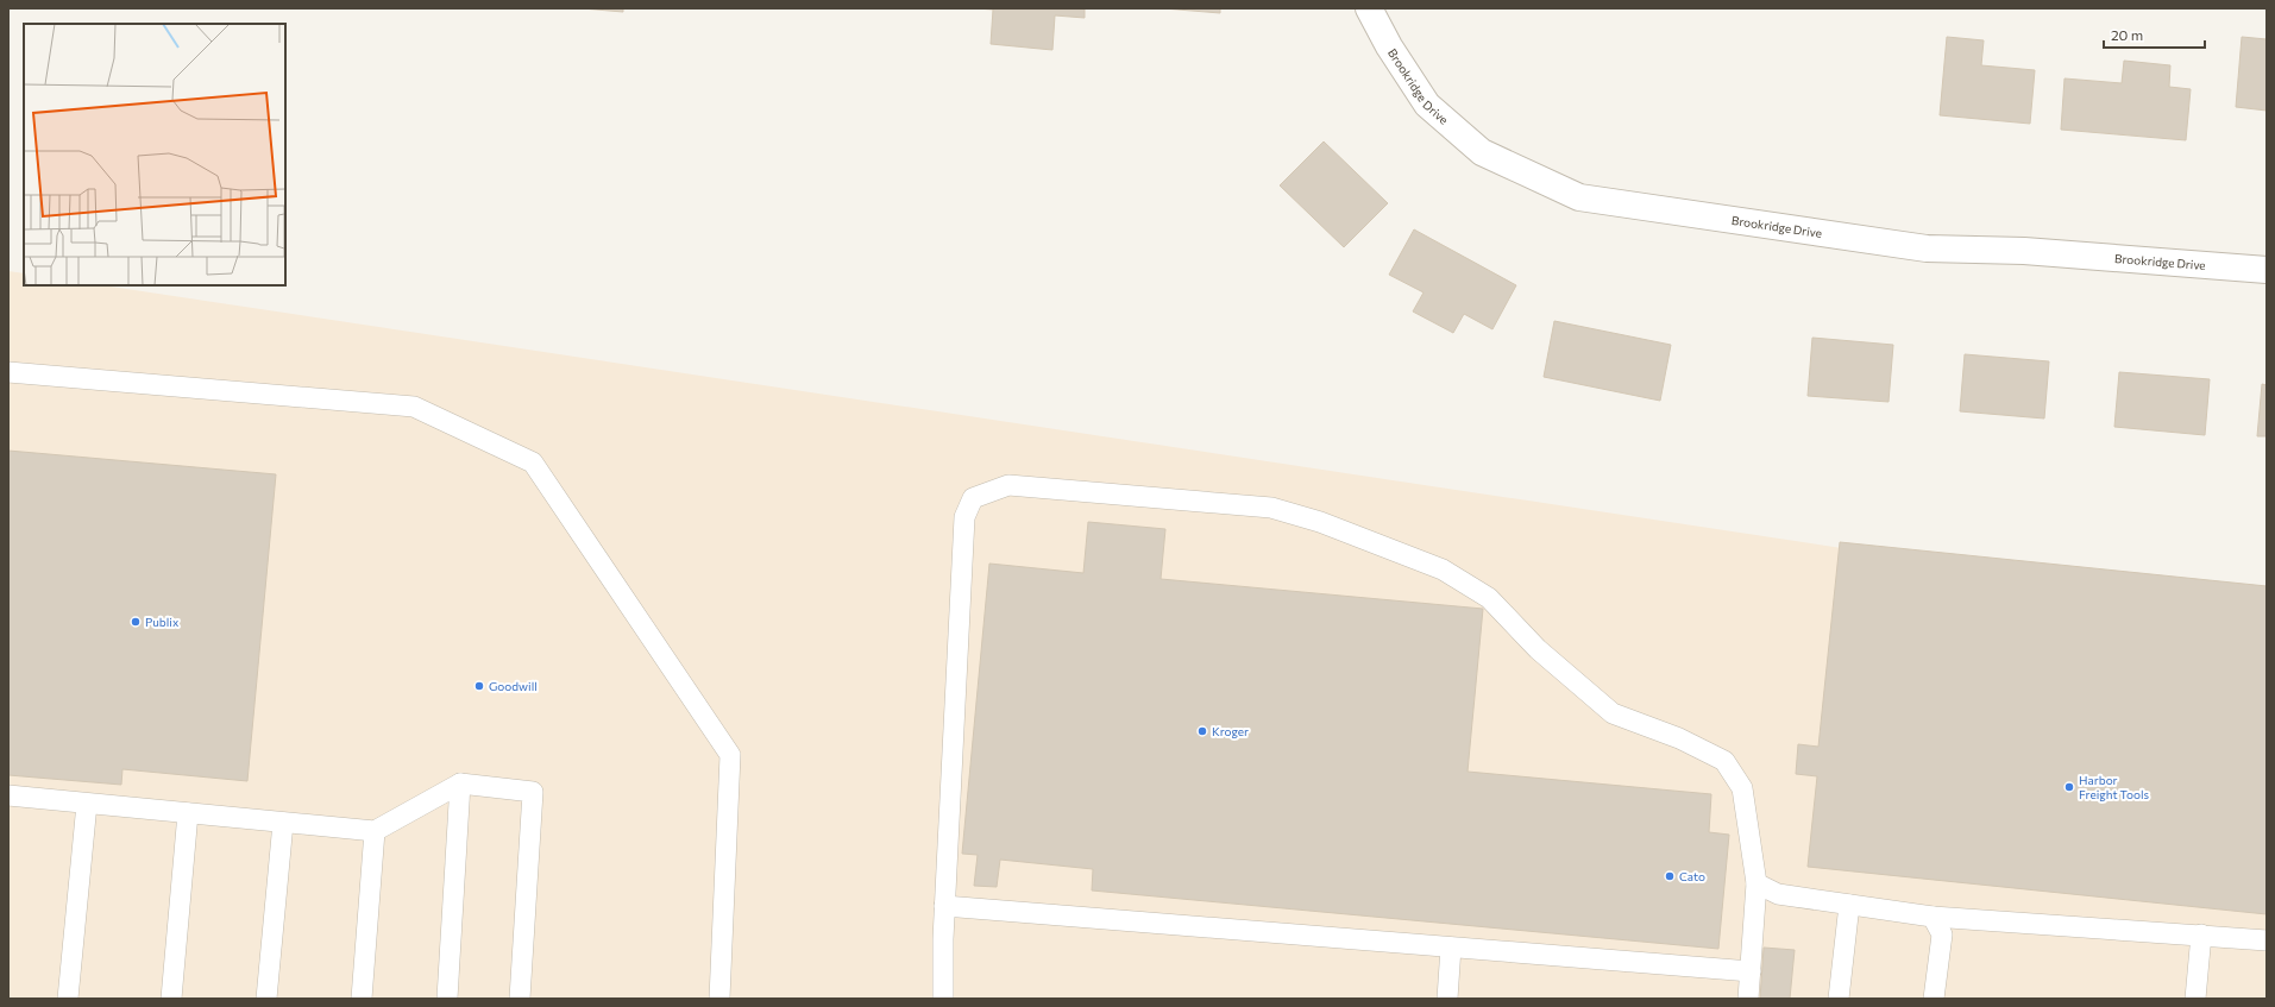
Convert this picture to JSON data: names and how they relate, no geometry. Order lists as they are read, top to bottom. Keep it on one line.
{"streets":{"street":["Brookridge Drive"]},"places":["Publix","Goodwill","Kroger","Harbor Freight Tools","Cato"],"scale_bar":"20 m"}
